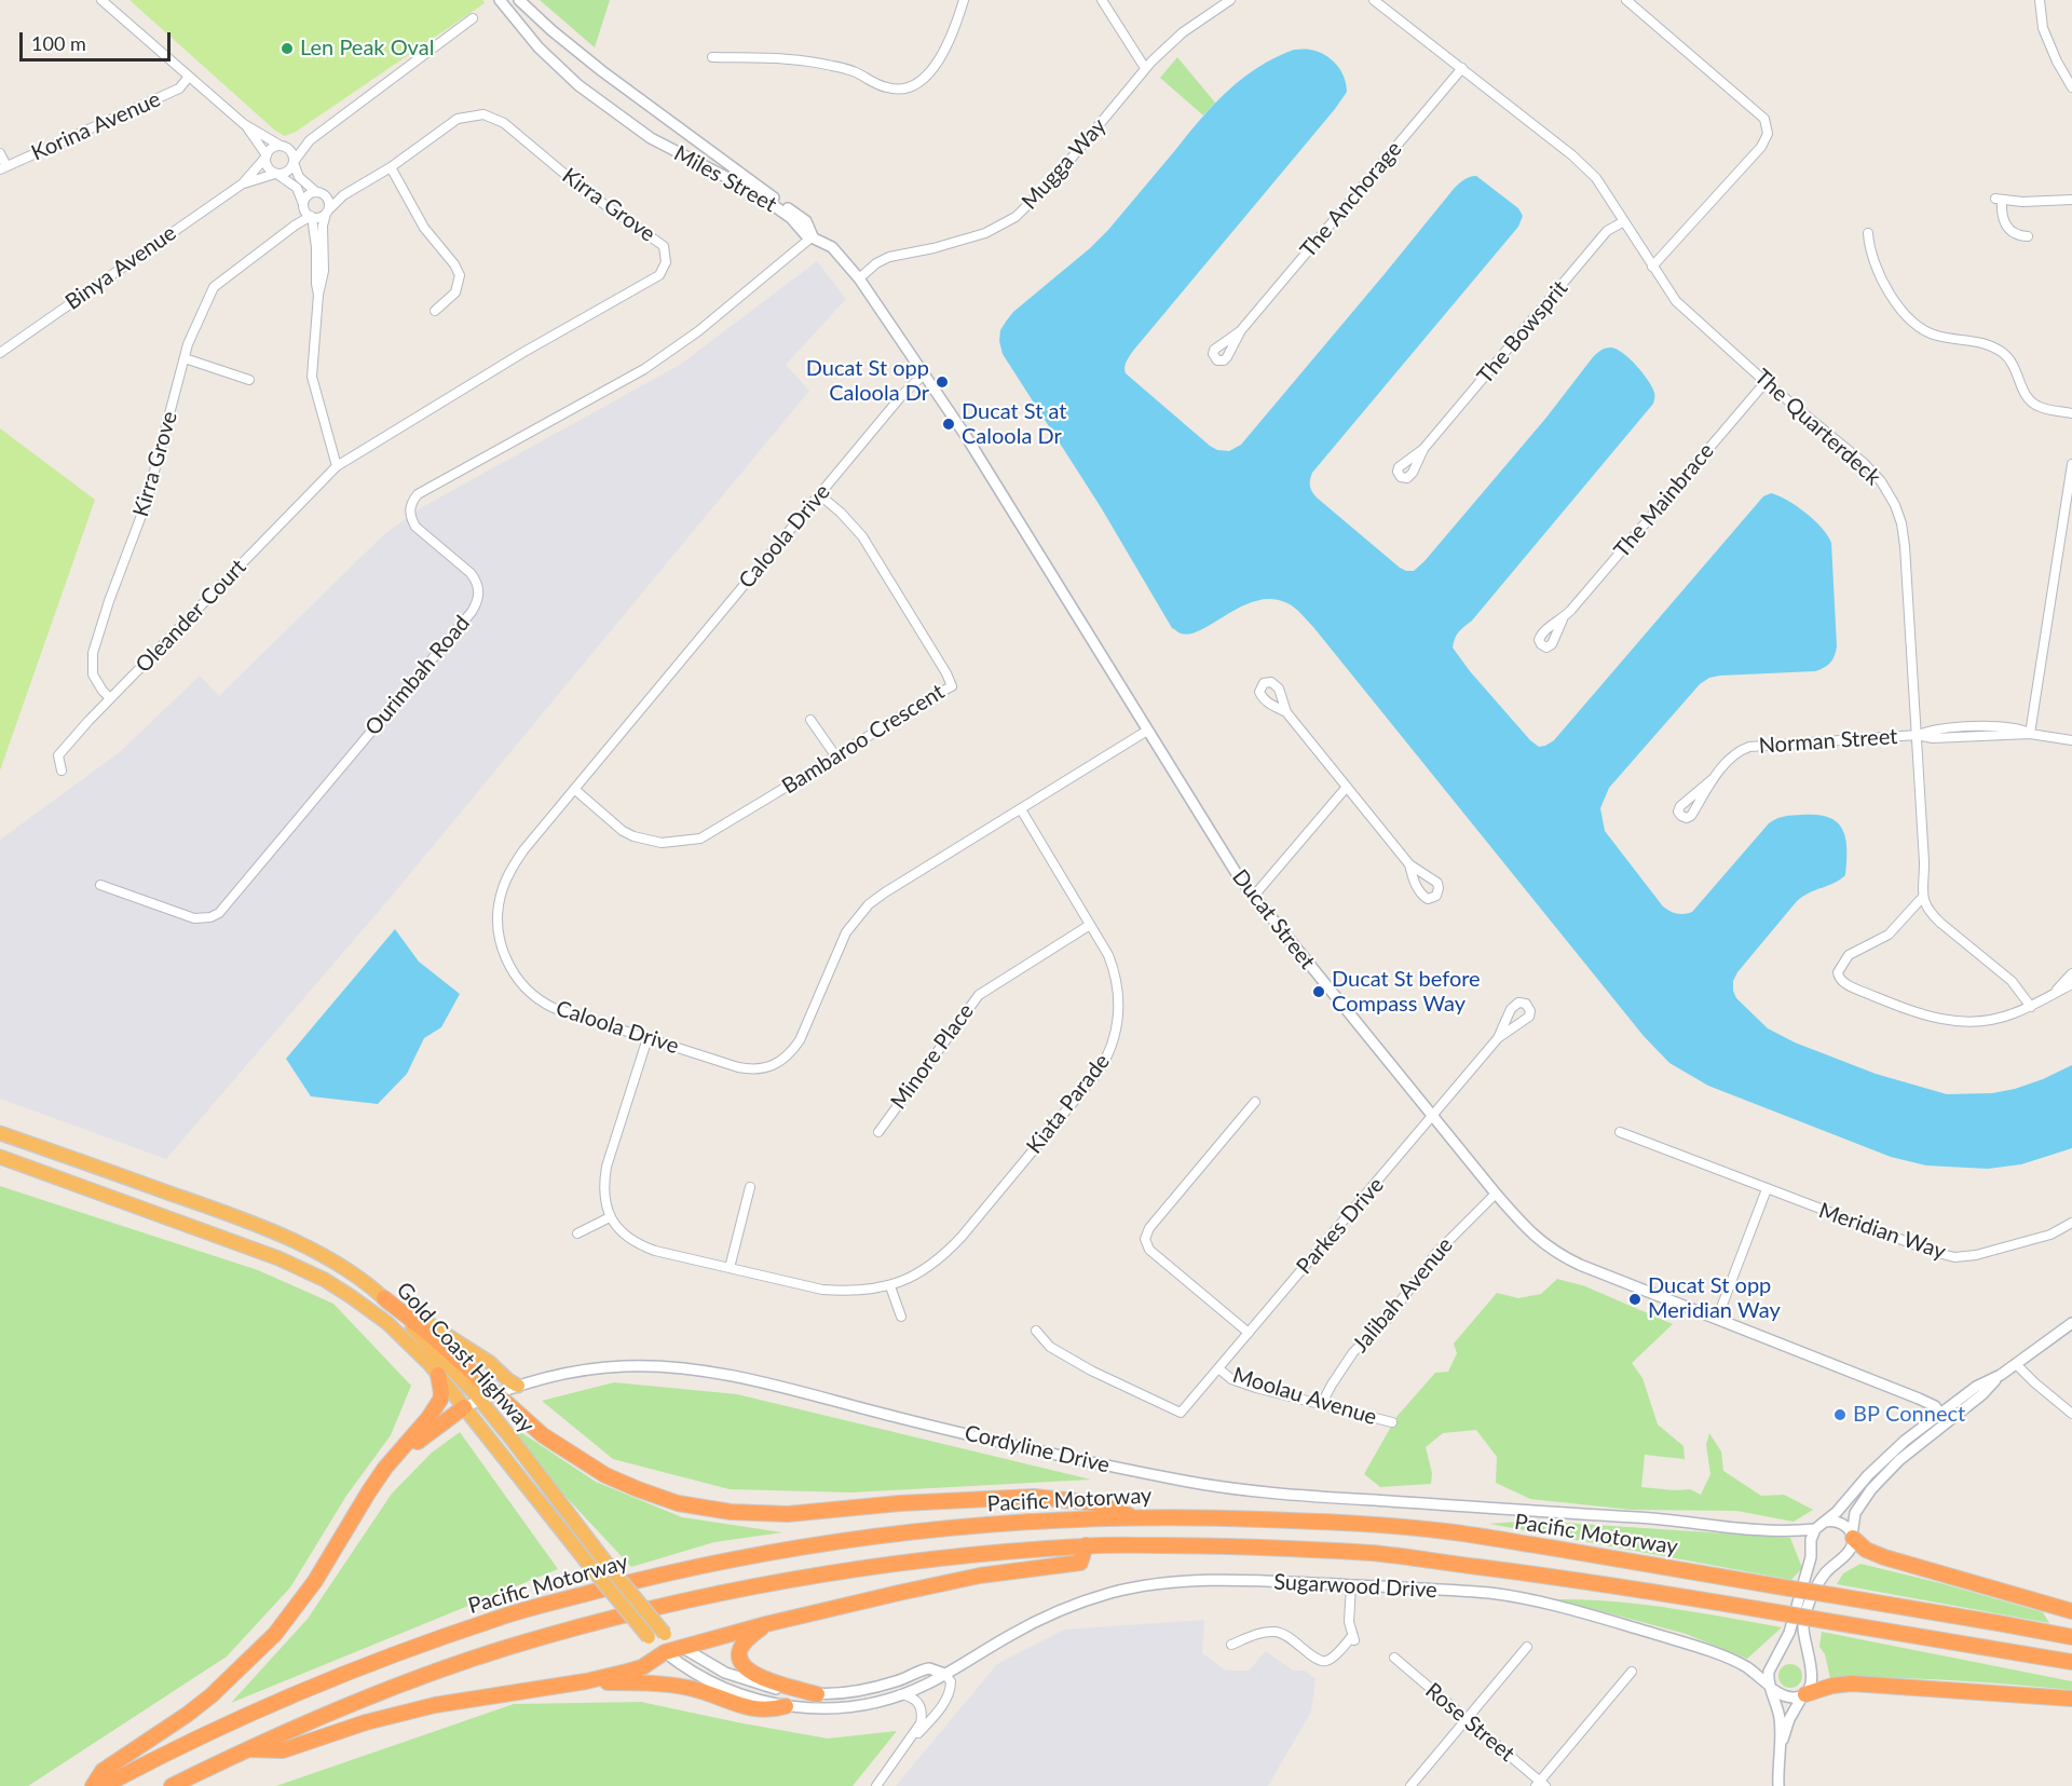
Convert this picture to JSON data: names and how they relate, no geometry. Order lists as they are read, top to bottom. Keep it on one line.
{"streets":{"highway":["Gold Coast Highway","Pacific Motorway"],"street":["Korina Avenue","Mugga Way","Miles Street","The Anchorage","Kirra Grove","Binya Avenue","The Bowsprit","The Quarterdeck","The Mainbrace","Caloola Drive","Oleander Court","Ourimbah Road","Bambaroo Crescent","Norman Street","Ducat Street","Minore Place","Kiata Parade","Parkes Drive","Meridian Way","Jalibah Avenue","Moolau Avenue","Cordyline Drive","Sugarwood Drive","Rose Street"]},"crossings":[["Mugga Way","Ducat Street"],["Miles Street","Ourimbah Road"],["Miles Street","Ducat Street"],["The Anchorage","The Quarterdeck"],["Kirra Grove","Oleander Court"],["The Bowsprit","The Quarterdeck"],["The Quarterdeck","The Mainbrace"],["The Quarterdeck","Norman Street"],["Caloola Drive","Bambaroo Crescent"],["Caloola Drive","Ducat Street"],["Caloola Drive","Kiata Parade"],["Ourimbah Road","Ducat Street"],["Ducat Street","Parkes Drive"],["Ducat Street","Jalibah Avenue"],["Minore Place","Kiata Parade"],["Parkes Drive","Moolau Avenue"],["Jalibah Avenue","Moolau Avenue"],["Gold Coast Highway","Cordyline Drive"],["Gold Coast Highway","Sugarwood Drive"]],"places":["Len Peak Oval","Ducat St opp Caloola Dr","Ducat St at Caloola Dr","Ducat St before Compass Way","Ducat St opp Meridian Way","BP Connect"],"scale_bar":"100 m"}
